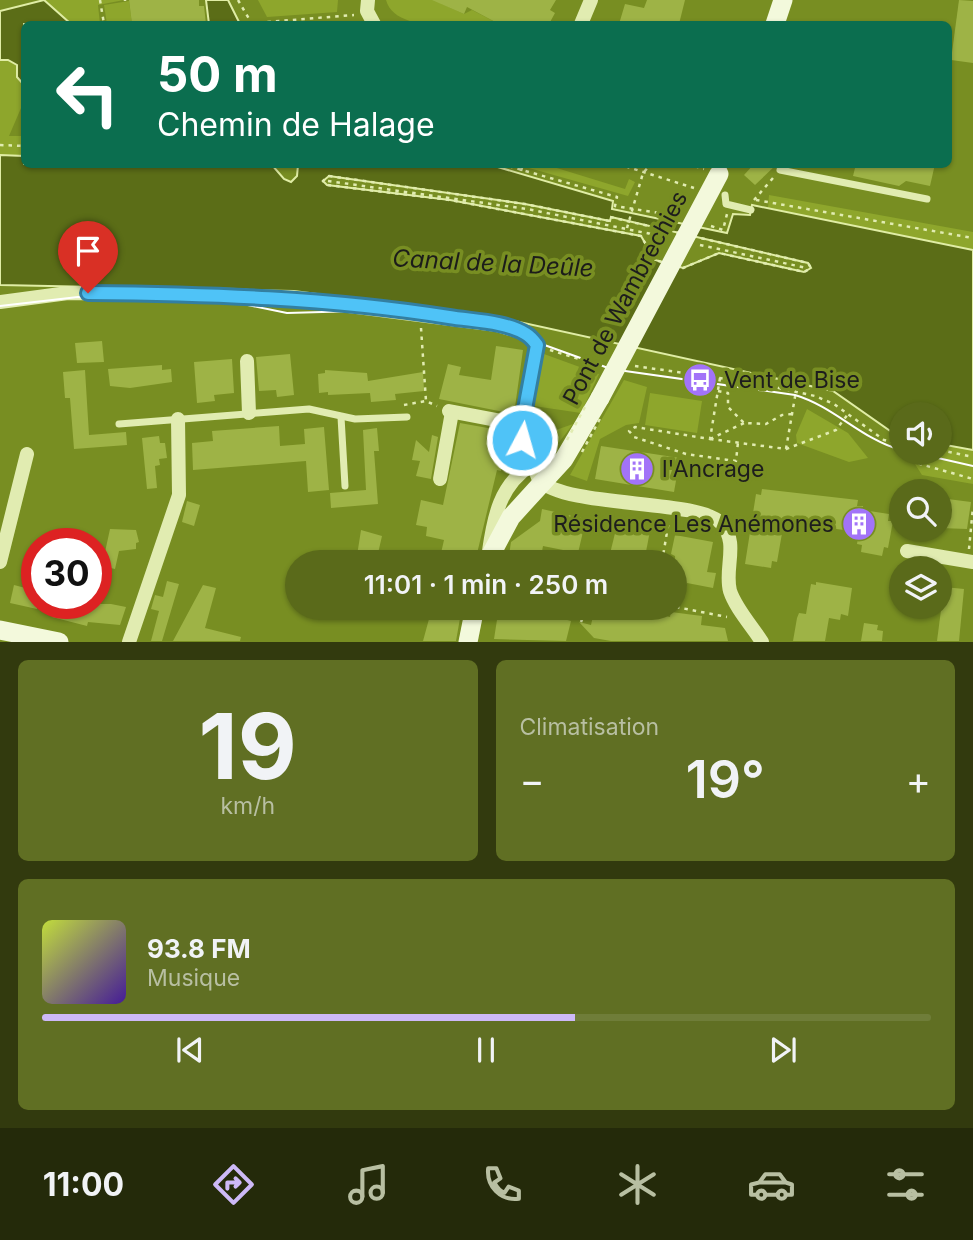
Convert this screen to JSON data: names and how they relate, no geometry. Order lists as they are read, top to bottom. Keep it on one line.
{"streets":{"street":["Pont de Wambrechies"]},"water":["Canal de la Deûle"],"places":{"bus stop":["Vent de Bise"],"building":["l'Ancrage","Résidence Les Anémones"]},"page":{"turn":["50 m","Chemin de Halage"],"limit":"30","trip":"11:01 · 1 min · 250 m","tile":[["19","km/h"],"Climatisation"],"heat":["−","19°","+"],"song":["93.8 FM","Musique"],"tabs":"11:00"}}
